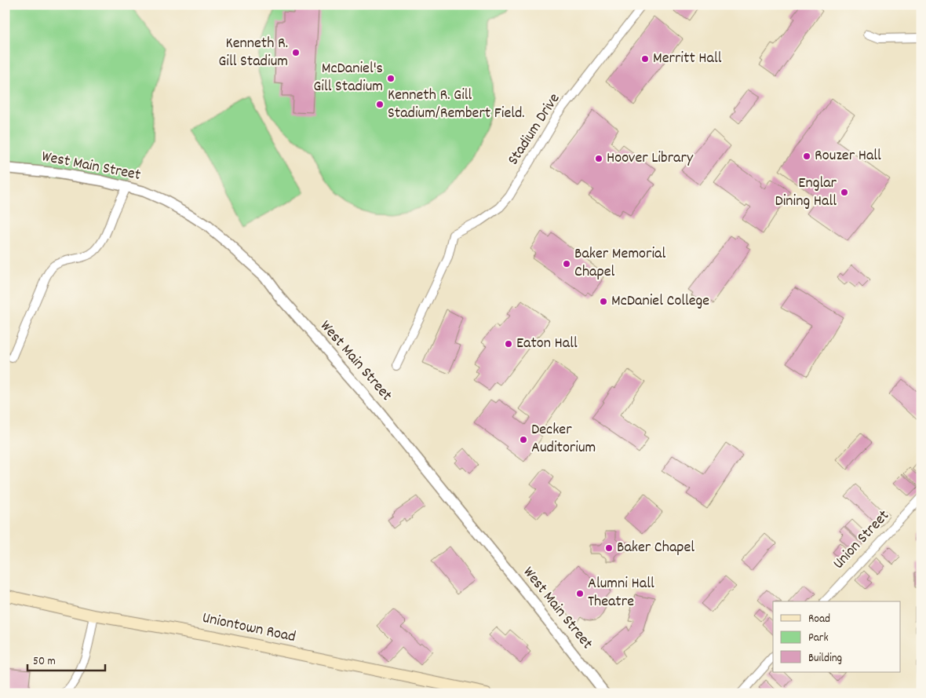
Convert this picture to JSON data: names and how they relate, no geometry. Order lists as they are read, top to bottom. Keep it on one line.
{"streets":{"main road":["Uniontown Road"],"street":["Stadium Drive","West Main Street","Union Street"]},"places":["Kenneth R. Gill Stadium","Merritt Hall","McDaniel's Gill Stadium","Kenneth R. Gill Stadium/Rembert Field.","Rouzer Hall","Hoover Library","Englar Dining Hall","Baker Memorial Chapel","McDaniel College","Eaton Hall","Decker Auditorium","Baker Chapel","Alumni Hall Theatre"],"legend":["Road","Park","Building"],"scale_bar":"50 m"}
